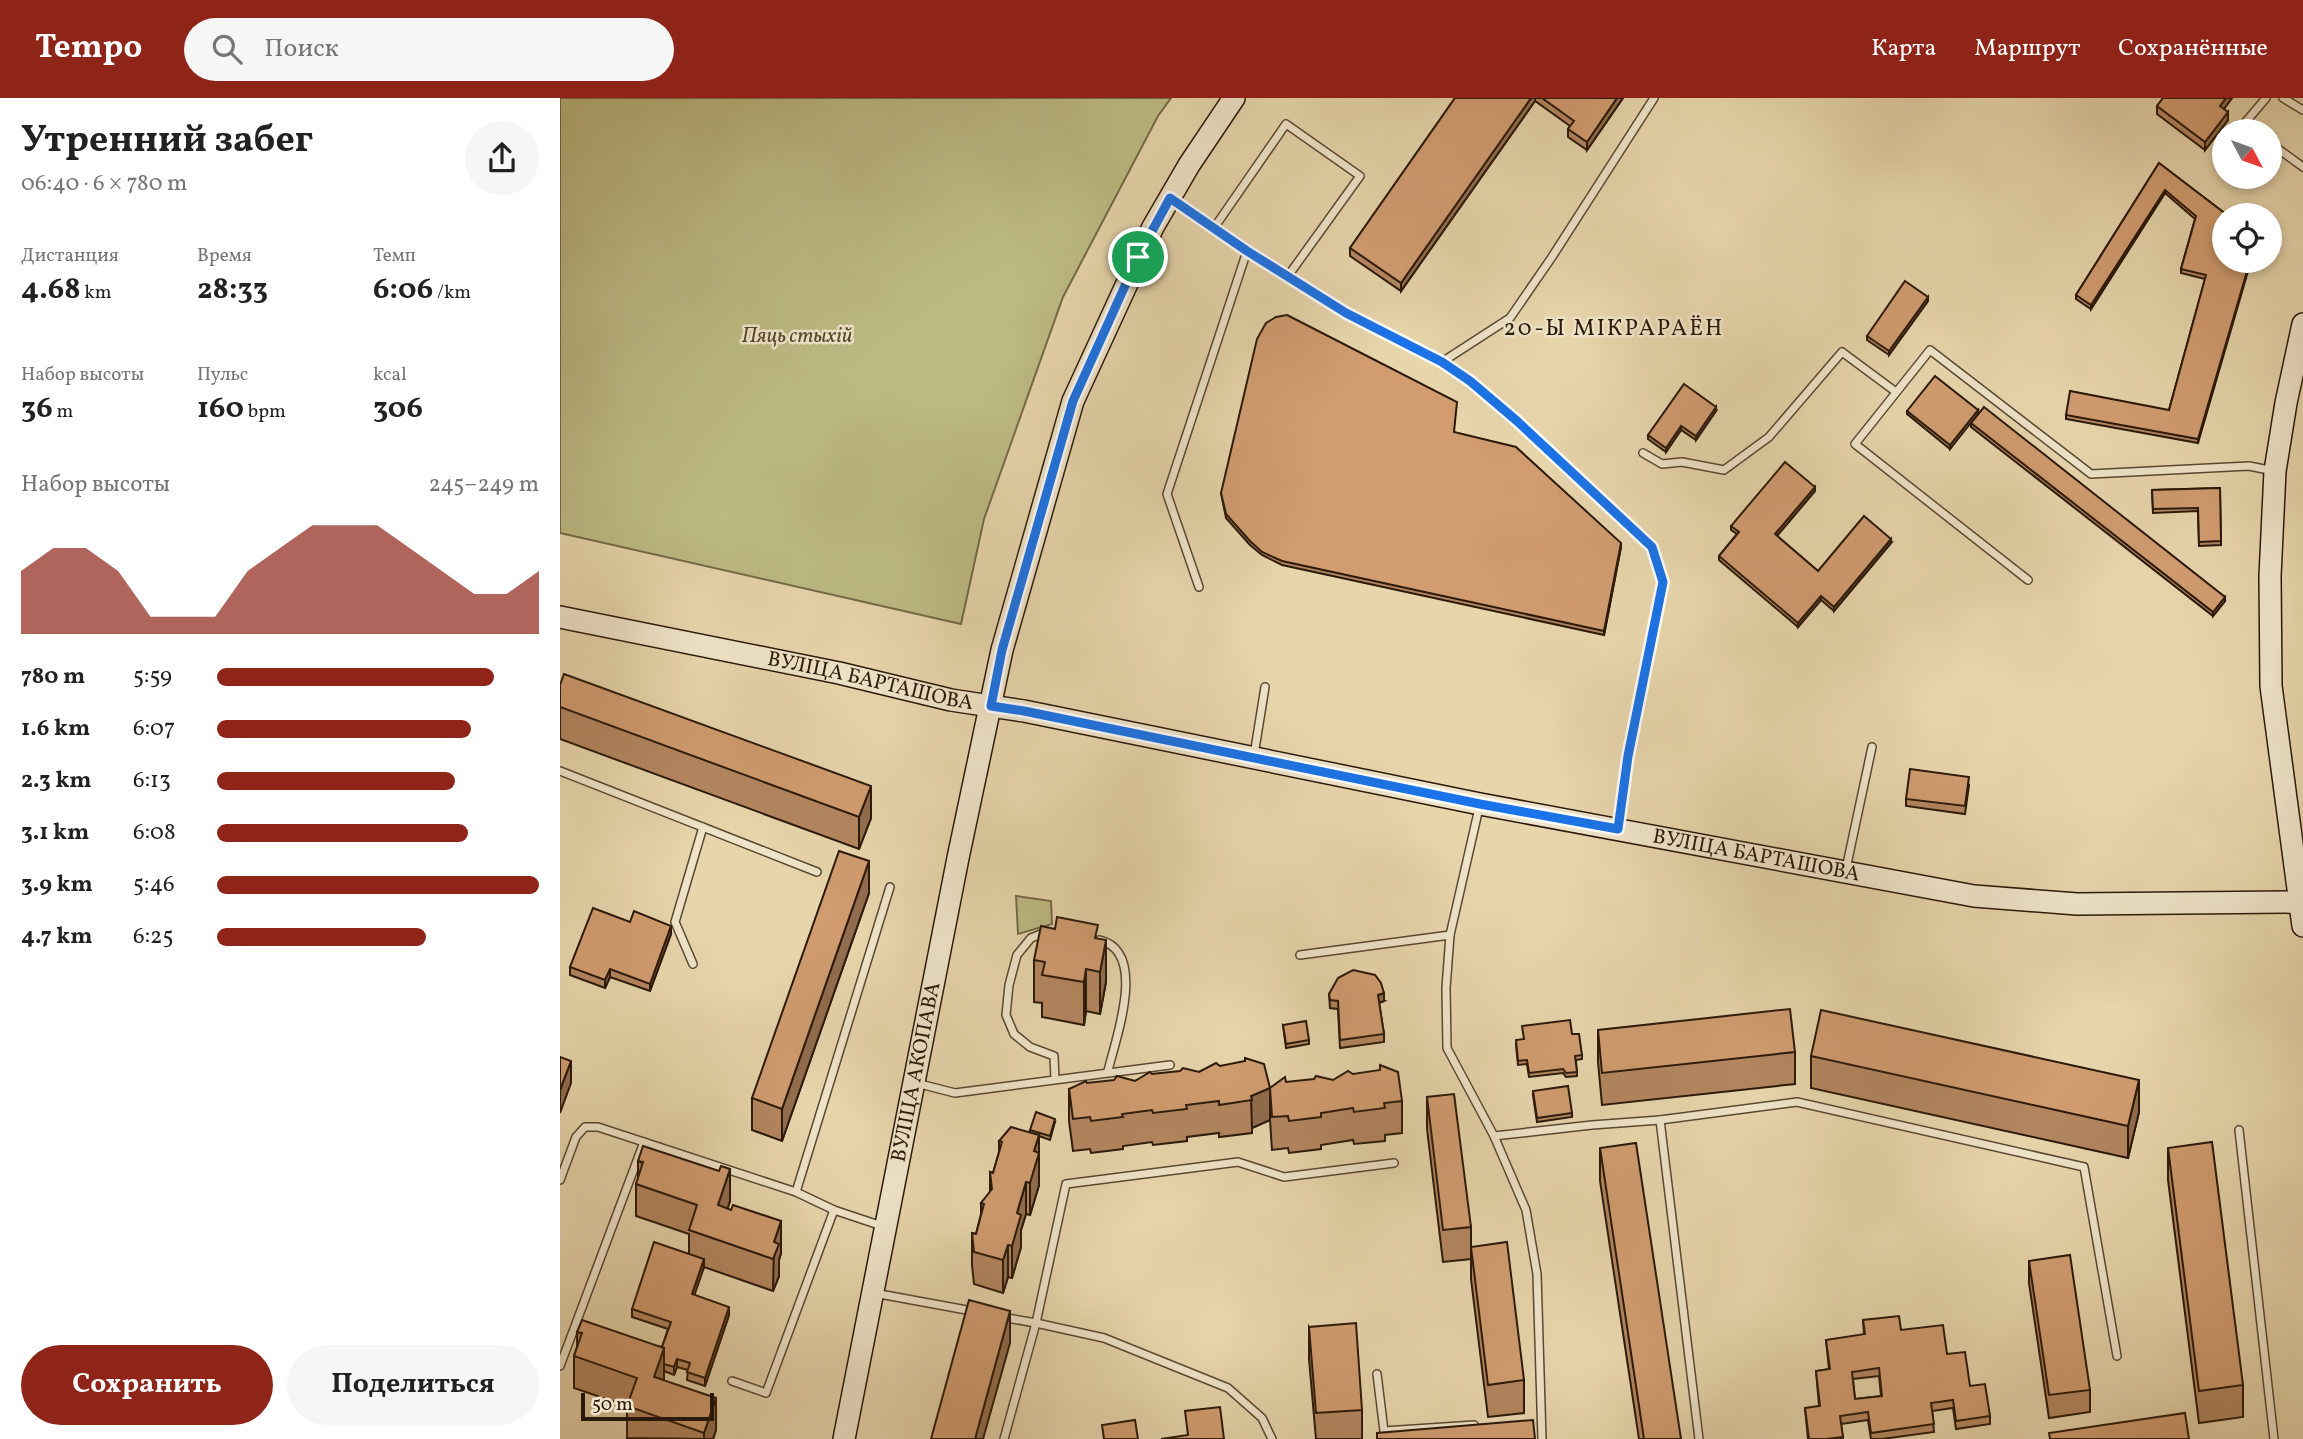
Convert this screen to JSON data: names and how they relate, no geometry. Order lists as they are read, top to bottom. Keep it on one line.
{"streets":{"main road":["ВУЛІЦА БАРТАШОВА","ВУЛІЦА АКОПАВА"]},"crossings":[["ВУЛІЦА БАРТАШОВА","ВУЛІЦА АКОПАВА"]],"districts":["20-Ы МІКРАРАЁН"],"parks":["Пяць стыхій"],"scale_bar":"50 m","north":"bottom right","page":{"header":"Tempo","search":"Поиск","nav":["Карта","Маршрут","Сохранённые"],"heading":["Утренний забег","06:40 · 6 × 780 m"],"stats":[["Дистанция","4.68 km"],["Время","28:33"],["Темп","6:06 /km"],["Набор высоты","36 m"],["Пульс","160 bpm"],["kcal","306"]],"chart":["Набор высоты","245–249 m"],"list":[{"name":"780 m","note":"5:59"},{"name":"1.6 km","note":"6:07"},{"name":"2.3 km","note":"6:13"},{"name":"3.1 km","note":"6:08"},{"name":"3.9 km","note":"5:46"},{"name":"4.7 km","note":"6:25"}],"buttons":["Сохранить","Поделиться"],"scale":"50 m"}}
